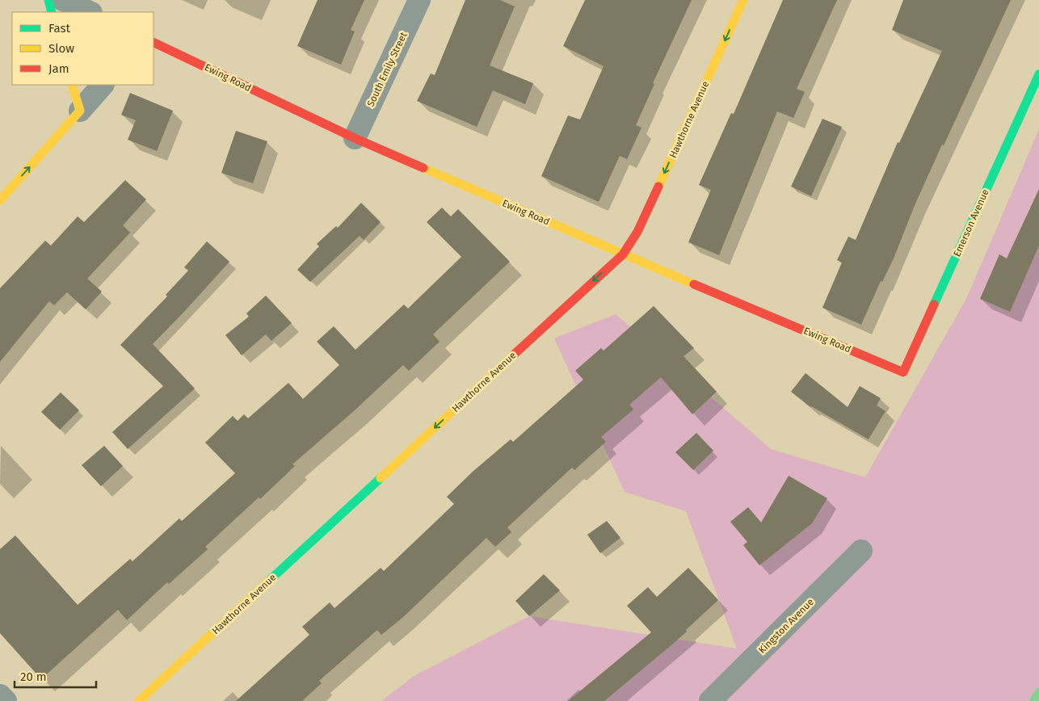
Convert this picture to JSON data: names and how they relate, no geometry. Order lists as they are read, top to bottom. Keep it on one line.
{"streets":{"street":["South Emily Street","Ewing Road","Hawthorne Avenue","Emerson Avenue","Kingston Avenue"]},"crossings":[["South Emily Street","Ewing Road"],["Ewing Road","Hawthorne Avenue"],["Ewing Road","Emerson Avenue"]],"one_way":["Hawthorne Avenue"],"legend":["Fast","Slow","Jam"],"scale_bar":"20 m"}
